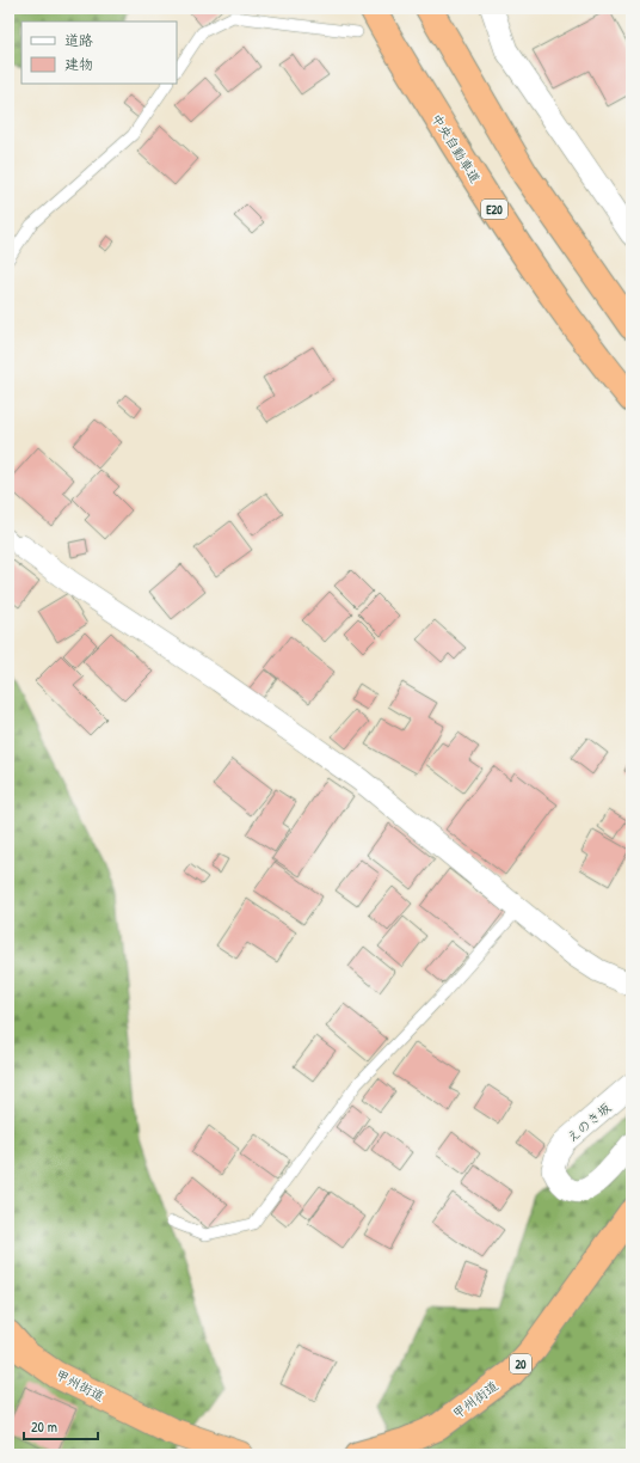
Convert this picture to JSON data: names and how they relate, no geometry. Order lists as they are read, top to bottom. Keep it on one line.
{"streets":{"highway":["中央自動車道","E20","20","甲州街道"],"street":["えのき坂"]},"legend":["道路","建物"],"scale_bar":"20 m"}
